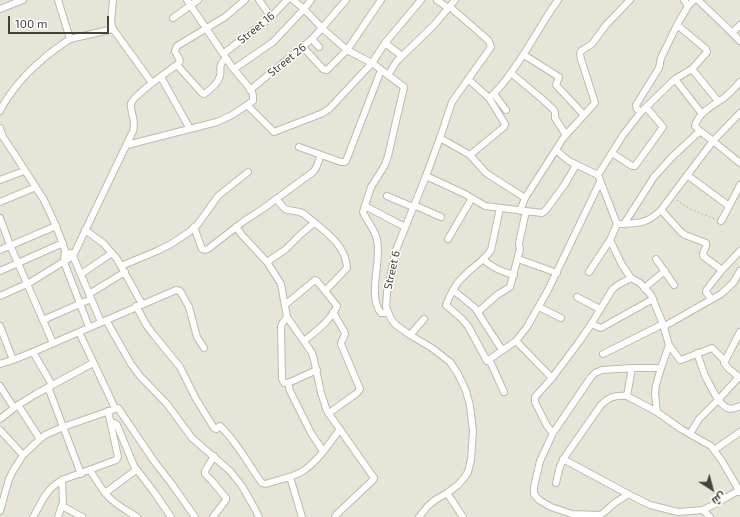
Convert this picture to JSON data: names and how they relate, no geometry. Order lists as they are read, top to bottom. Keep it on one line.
{"streets":{"street":["Street 16","Street 26","Street 6"]},"scale_bar":"100 m","north":"bottom right"}
